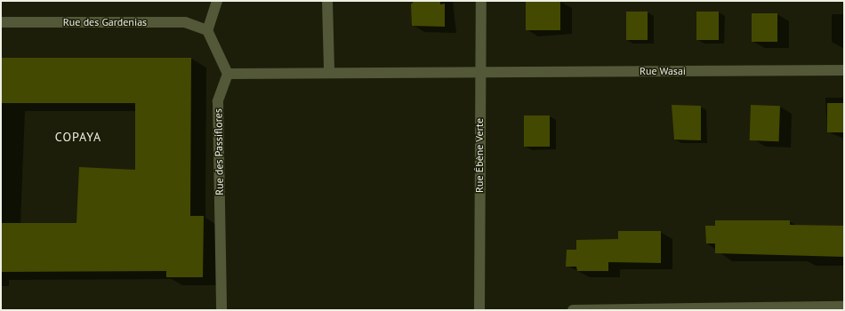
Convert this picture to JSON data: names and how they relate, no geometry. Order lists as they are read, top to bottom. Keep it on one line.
{"streets":{"street":["Rue des Gardenias","Rue Wasai","Rue des Passiflores","Rue Ébène Verte"]},"crossings":[["Rue Wasai","Rue des Passiflores"],["Rue Wasai","Rue Ébène Verte"]],"districts":["COPAYA"]}
